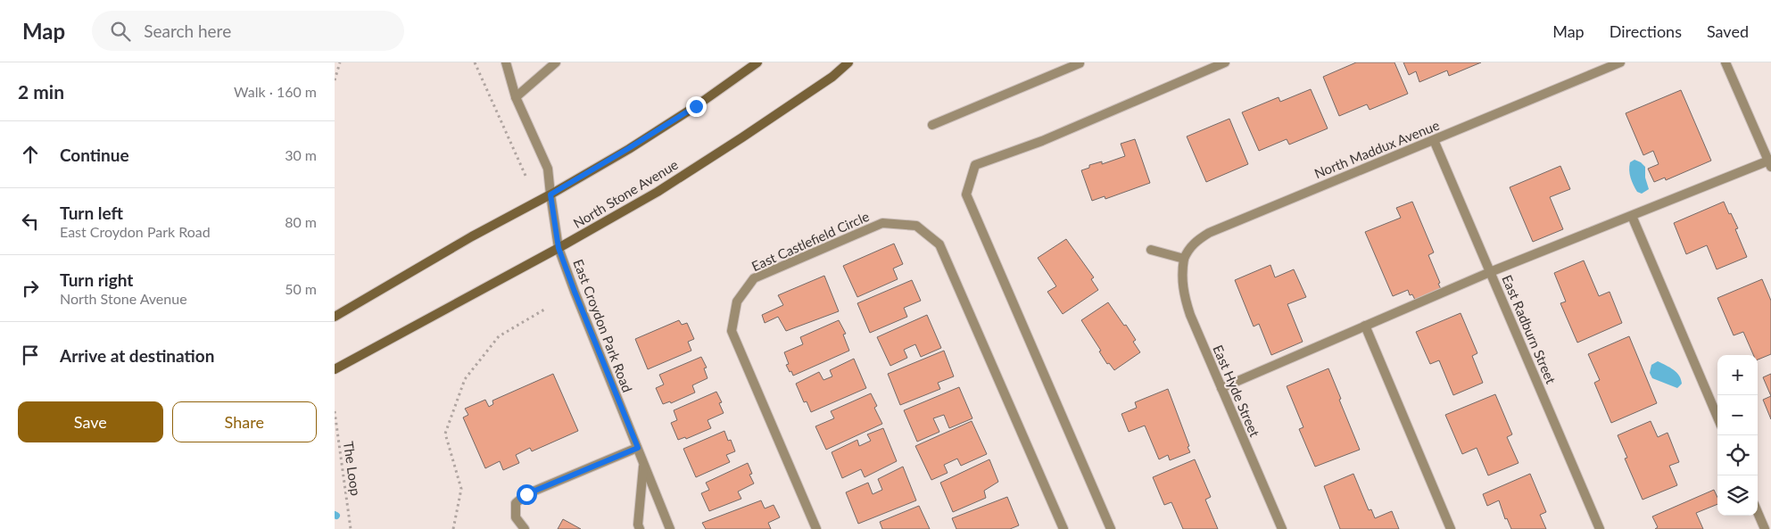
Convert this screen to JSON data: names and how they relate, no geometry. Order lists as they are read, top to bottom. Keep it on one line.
{"streets":{"main road":["North Stone Avenue"],"street":["North Maddux Avenue","East Castlefield Circle","East Croydon Park Road","East Radburn Street","East Hyde Street"],"path":["The Loop"]},"crossings":[["North Maddux Avenue","East Radburn Street"],["North Maddux Avenue","East Hyde Street"],["North Stone Avenue","East Croydon Park Road"]],"page":{"header":"Map","search":"Search here","nav":["Map","Directions","Saved"],"heading":["2 min","Walk · 160 m"],"list":[["Continue","30 m"],["Turn left","East Croydon Park Road","80 m"],["Turn right","North Stone Avenue","50 m"],"Arrive at destination"],"map_buttons":["+","−"],"buttons":["Save","Share"]}}
